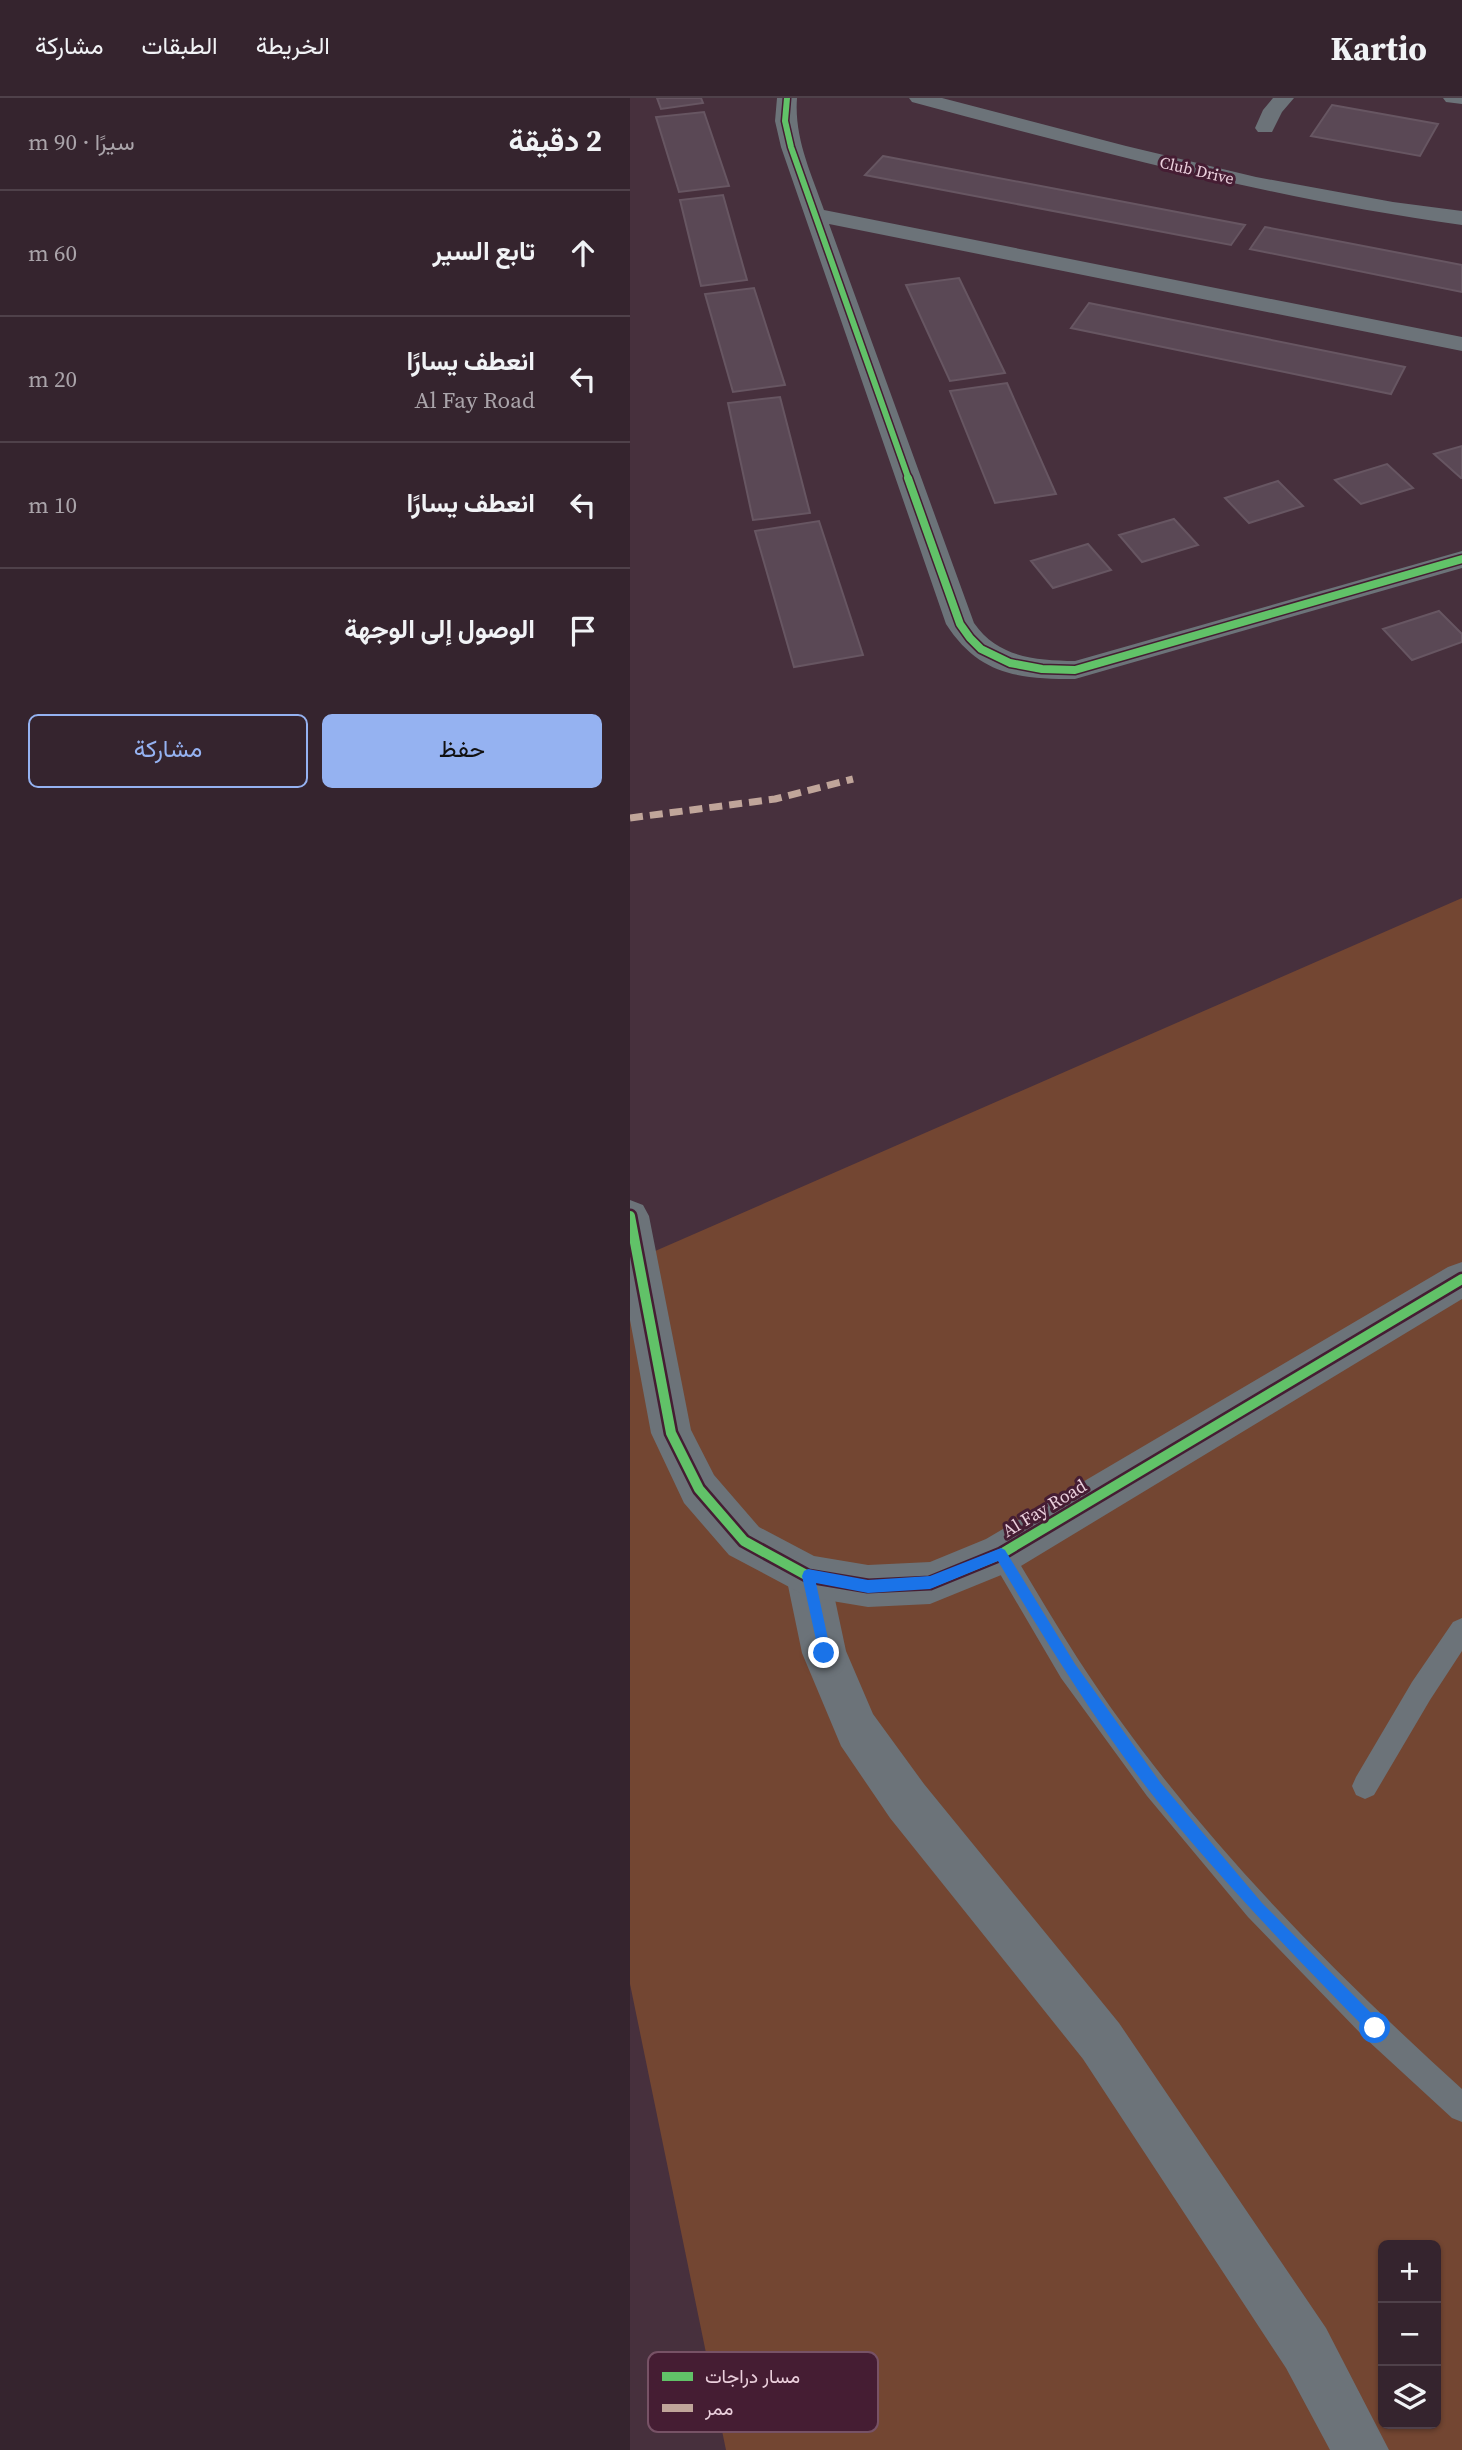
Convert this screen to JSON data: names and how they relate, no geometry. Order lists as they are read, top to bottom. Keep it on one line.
{"streets":{"street":["Club Drive","Al Fay Road"]},"legend":["مسار دراجات","ممر"],"page":{"header":"Kartio","nav":["الخريطة","الطبقات","مشاركة"],"heading":["2 دقيقة","سيرًا · 90 m"],"list":[["تابع السير","60 m"],["انعطف يسارًا","Al Fay Road","20 m"],["انعطف يسارًا","10 m"],"الوصول إلى الوجهة"],"buttons":["حفظ","مشاركة"],"map_buttons":["+","−"]}}
